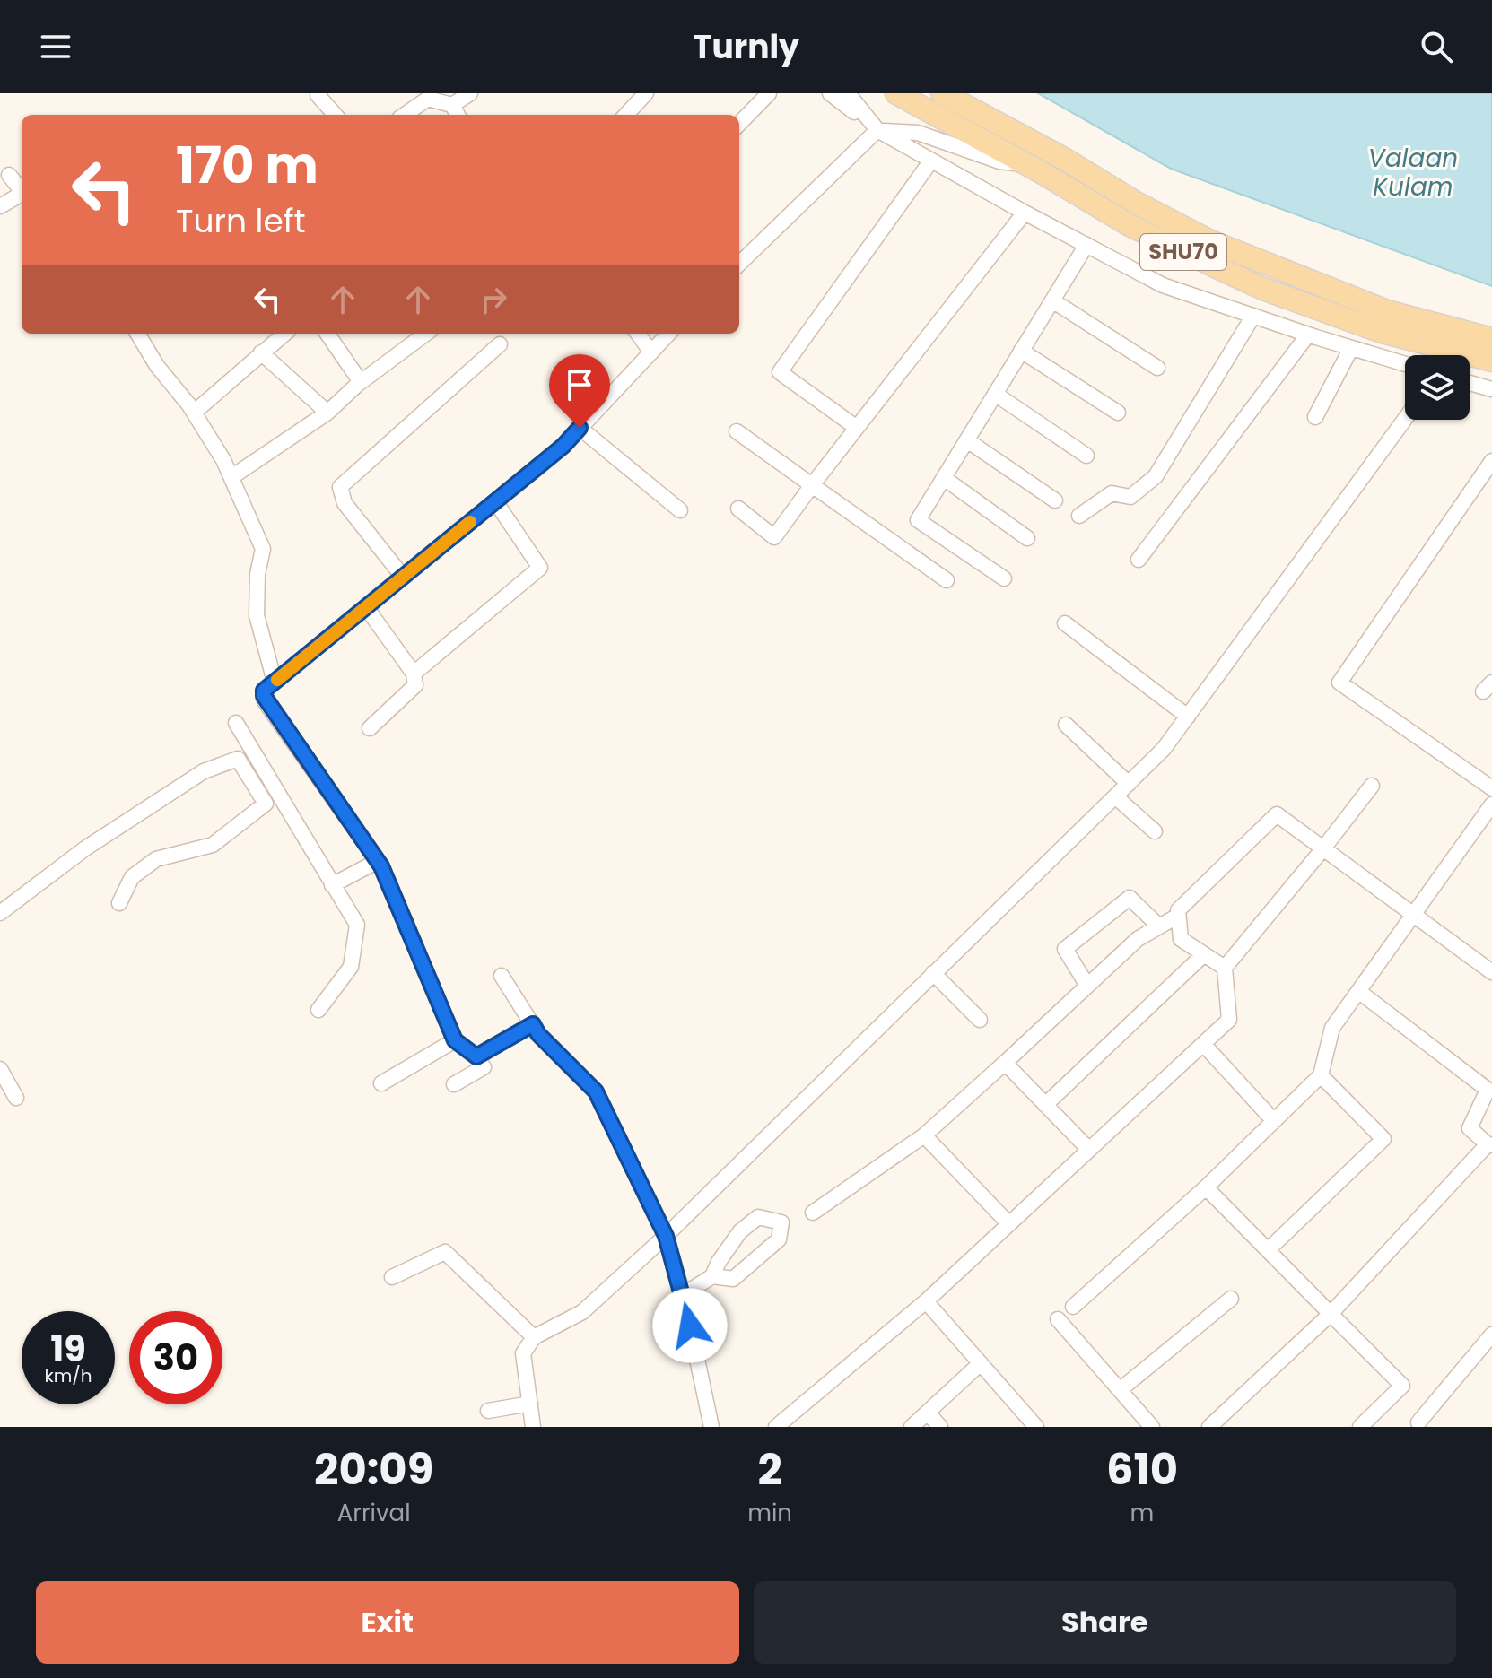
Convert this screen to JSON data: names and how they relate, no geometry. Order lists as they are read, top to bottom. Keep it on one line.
{"streets":{"main road":["SHU70"]},"water":["Valaan Kulam"],"page":{"header":"Turnly","turn":["170 m","Turn left"],"speed":"19 km/h","limit":"30","eta":["20:09","Arrival","2","min","610","m"],"buttons":["Exit","Share"]}}
